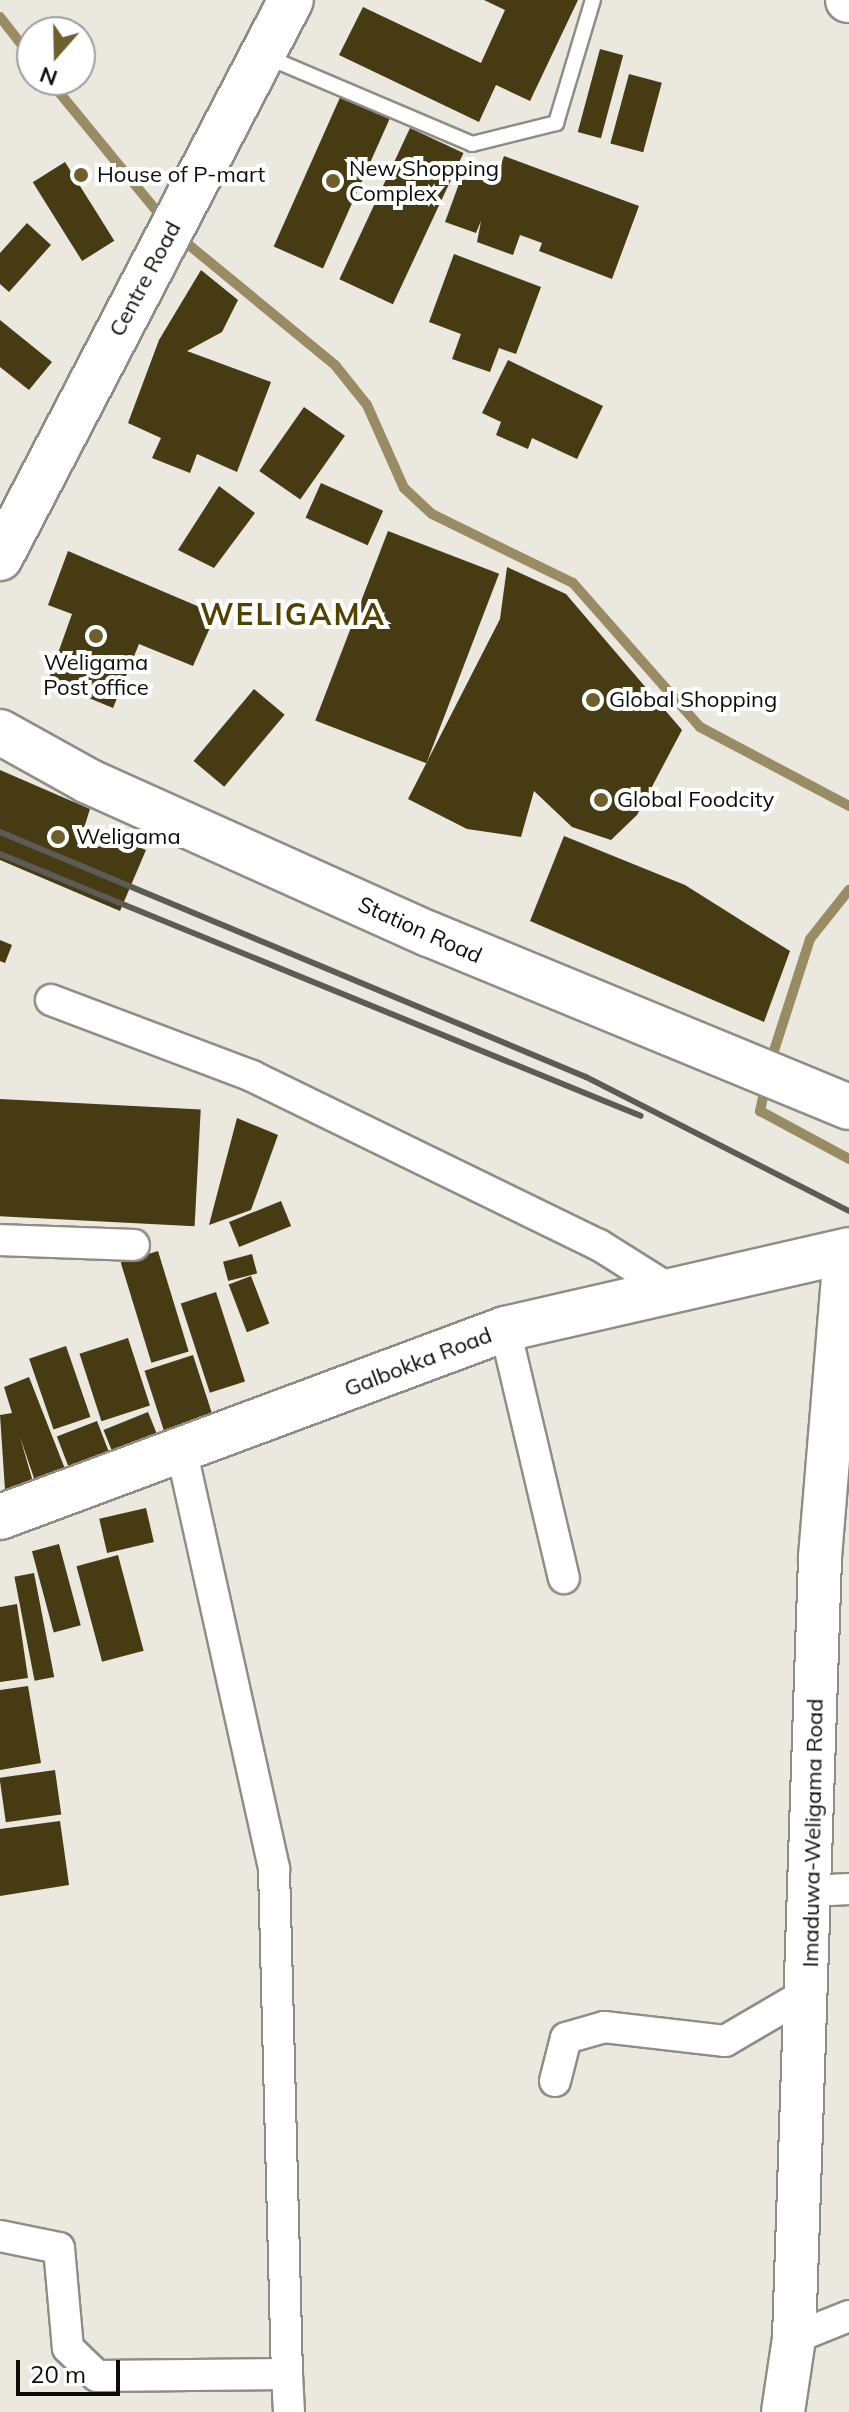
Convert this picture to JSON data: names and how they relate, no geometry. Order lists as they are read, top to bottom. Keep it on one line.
{"streets":{"main road":["Centre Road","Station Road","Galbokka Road","Imaduwa-Weligama Road"]},"crossings":[["Galbokka Road","Imaduwa-Weligama Road"]],"districts":["WELIGAMA"],"places":["House of P-mart","New Shopping Complex","Weligama Post office","Global Shopping","Global Foodcity","Weligama"],"scale_bar":"20 m","north":"bottom"}
